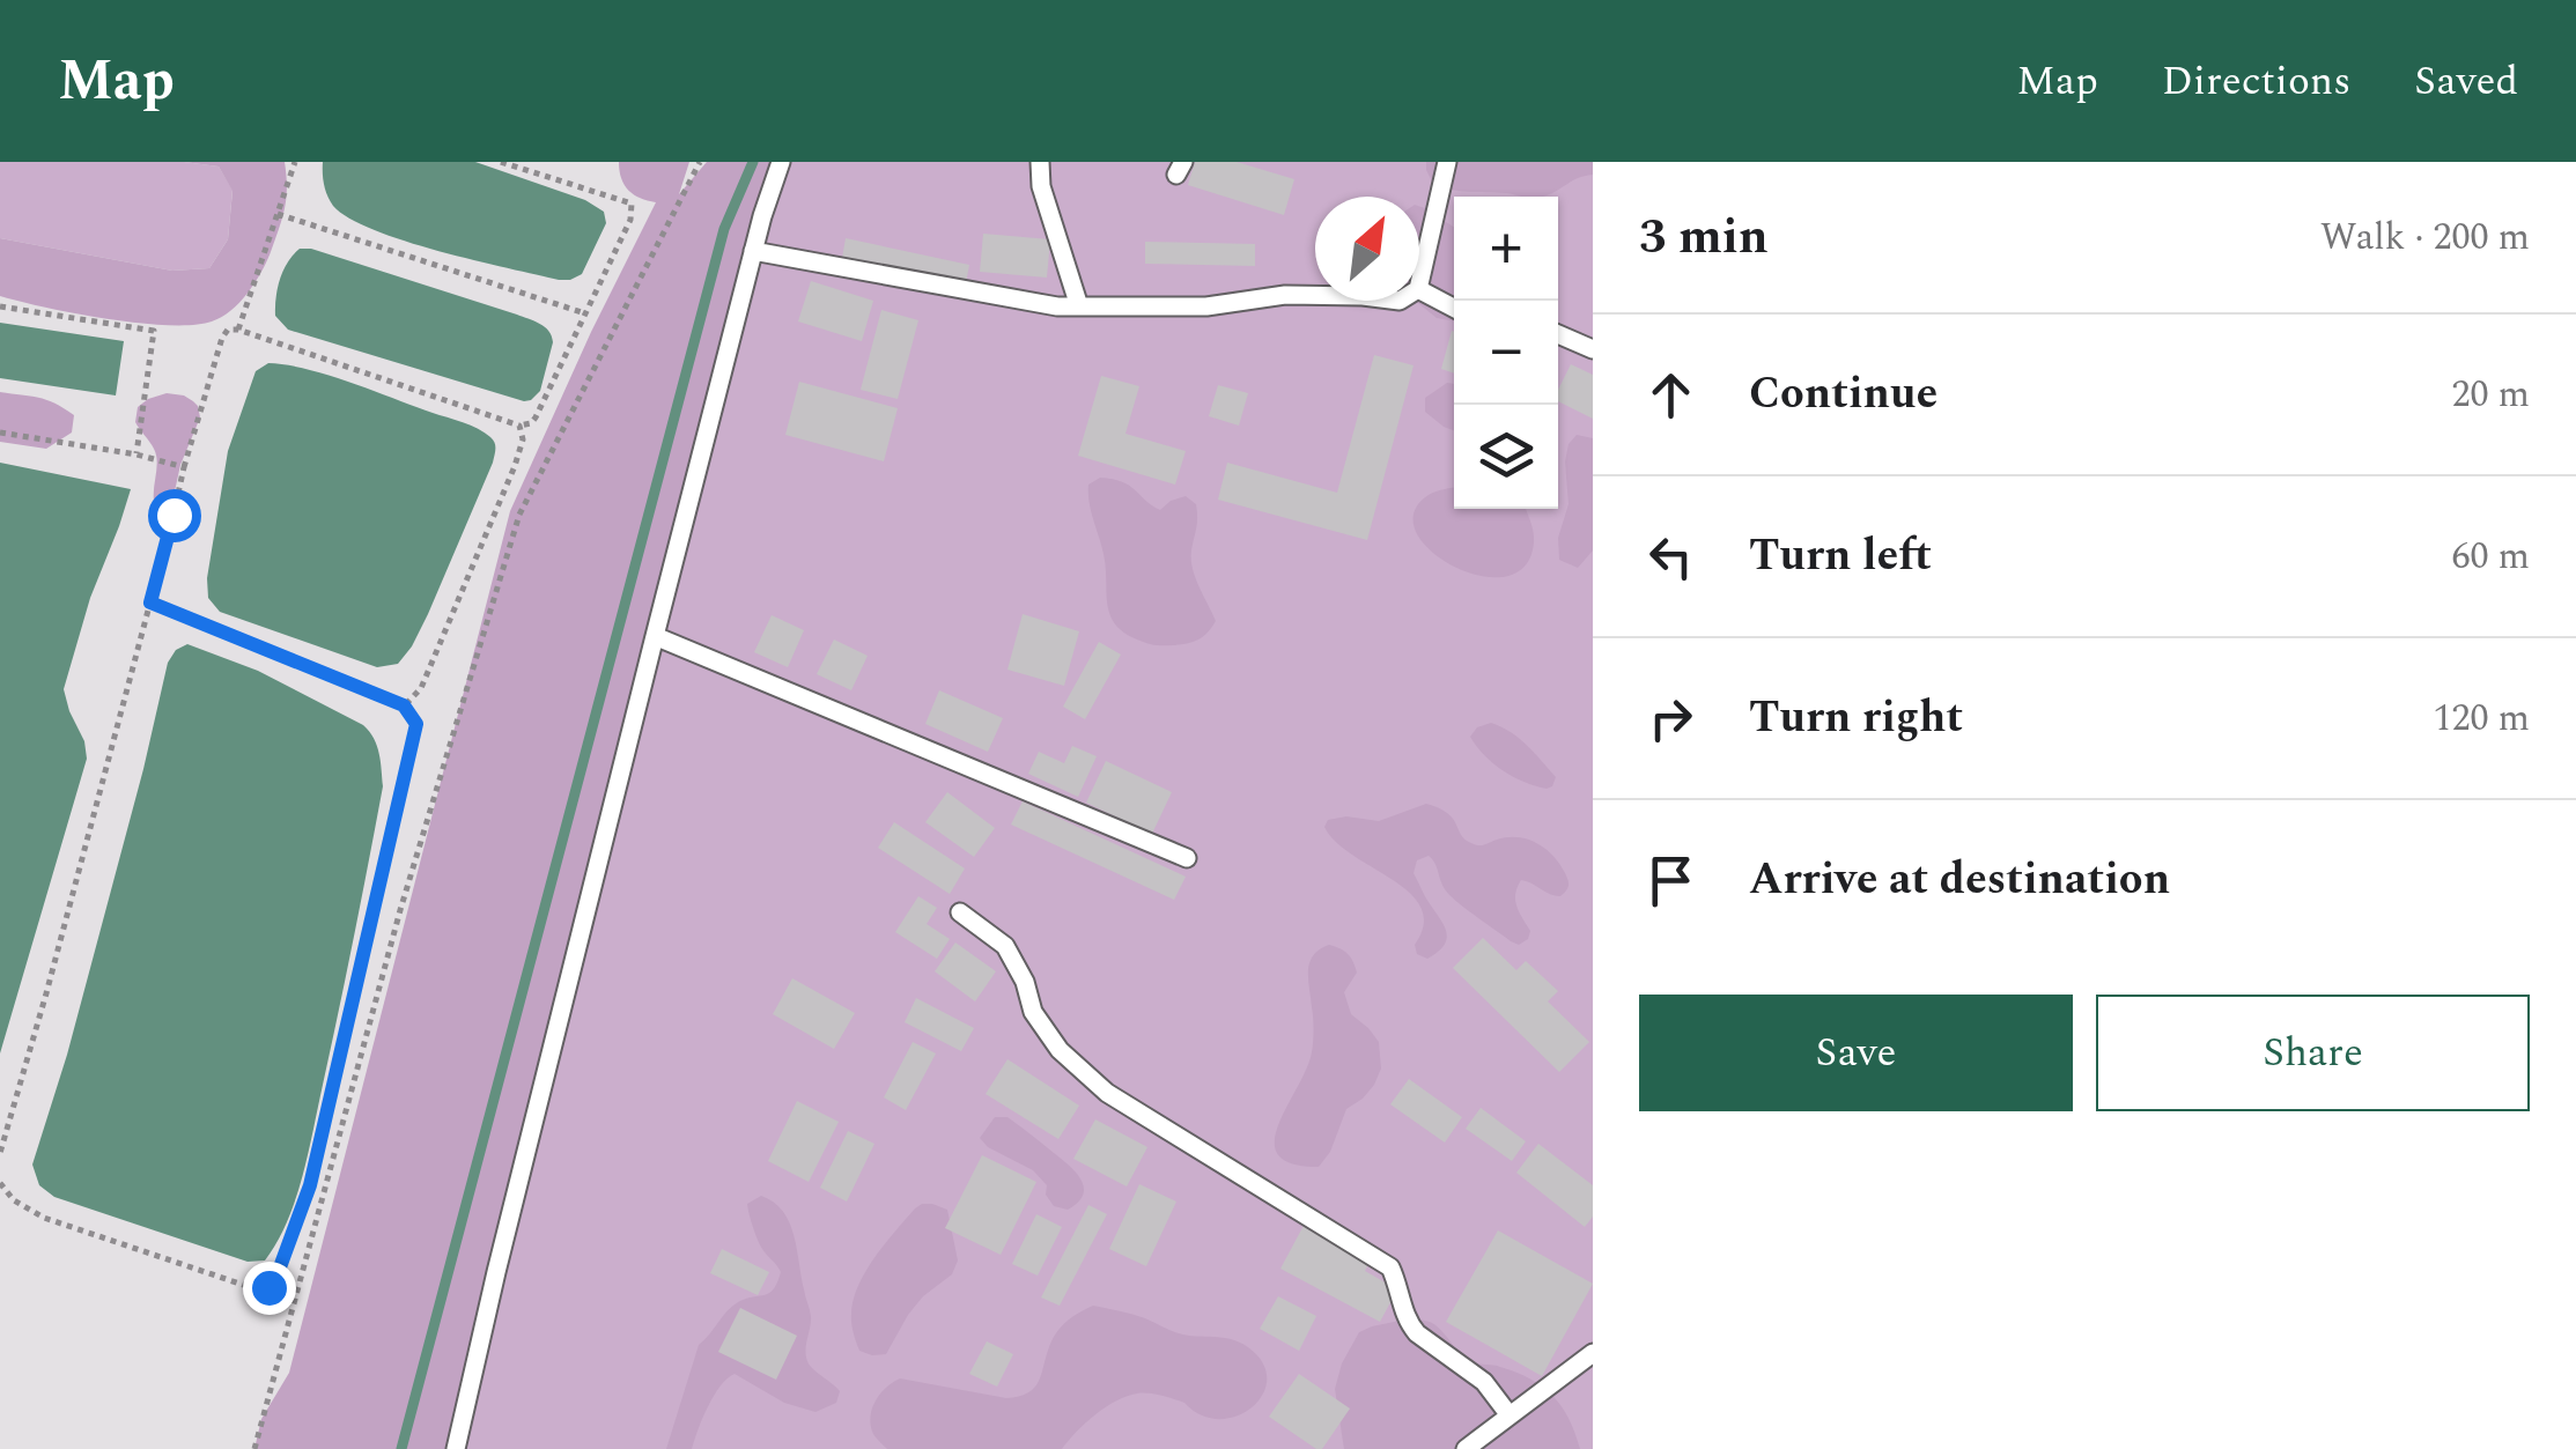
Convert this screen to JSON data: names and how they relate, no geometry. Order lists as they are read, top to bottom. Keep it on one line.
{"north":"top right","page":{"header":"Map","nav":["Map","Directions","Saved"],"heading":["3 min","Walk · 200 m"],"map_buttons":["+","−"],"list":[["Continue","20 m"],["Turn left","60 m"],["Turn right","120 m"],"Arrive at destination"],"buttons":["Save","Share"]}}
